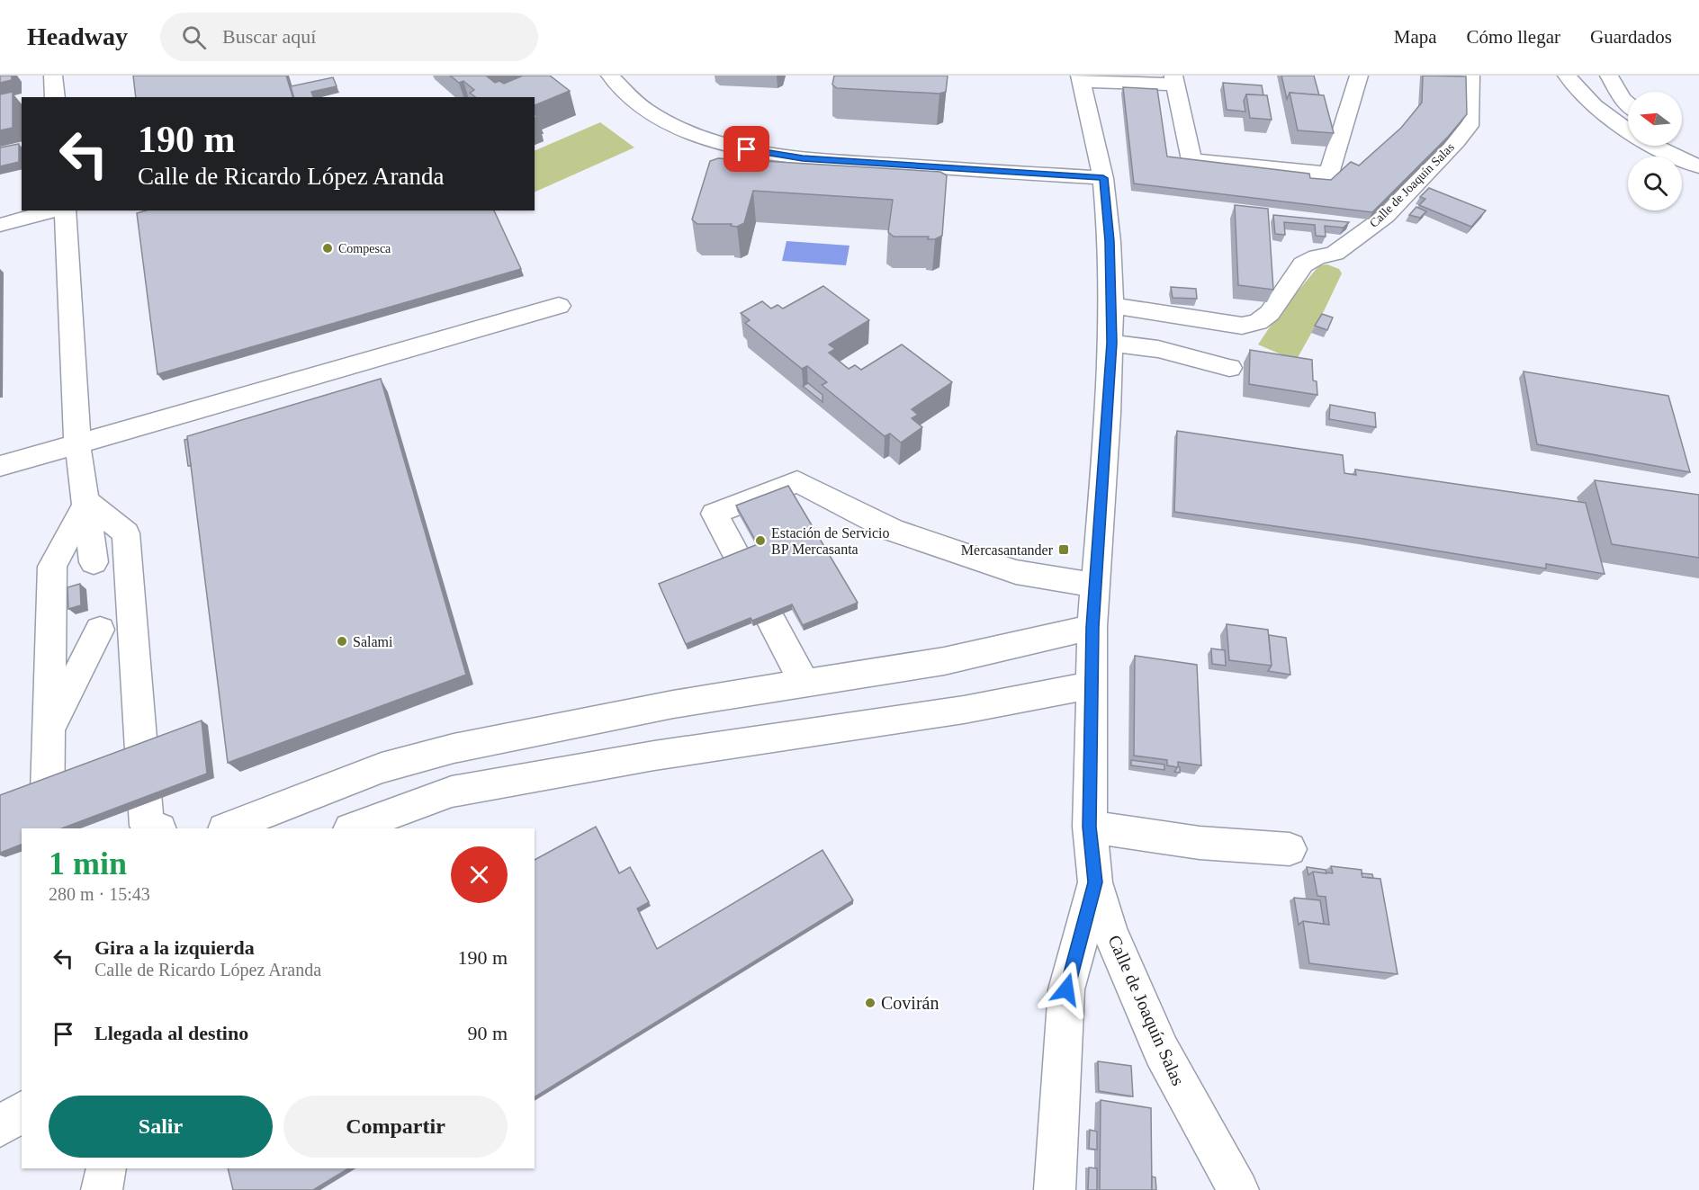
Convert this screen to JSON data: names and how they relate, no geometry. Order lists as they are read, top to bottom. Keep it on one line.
{"streets":{"main road":["Calle de Joaquín Salas"]},"places":{"other":["Compesca","Estación de Servicio BP Mercasanta","Salami","Covirán"],"transit":["Mercasantander"]},"north":"left","page":{"header":"Headway","search":"Buscar aquí","nav":["Mapa","Cómo llegar","Guardados"],"turn":["190 m","Calle de Ricardo López Aranda"],"heading":["1 min","280 m · 15:43"],"list":[{"name":"Gira a la izquierda","note":"Calle de Ricardo López Aranda","value":"190 m"},{"name":"Llegada al destino","value":"90 m"}],"buttons":["Salir","Compartir"]}}
